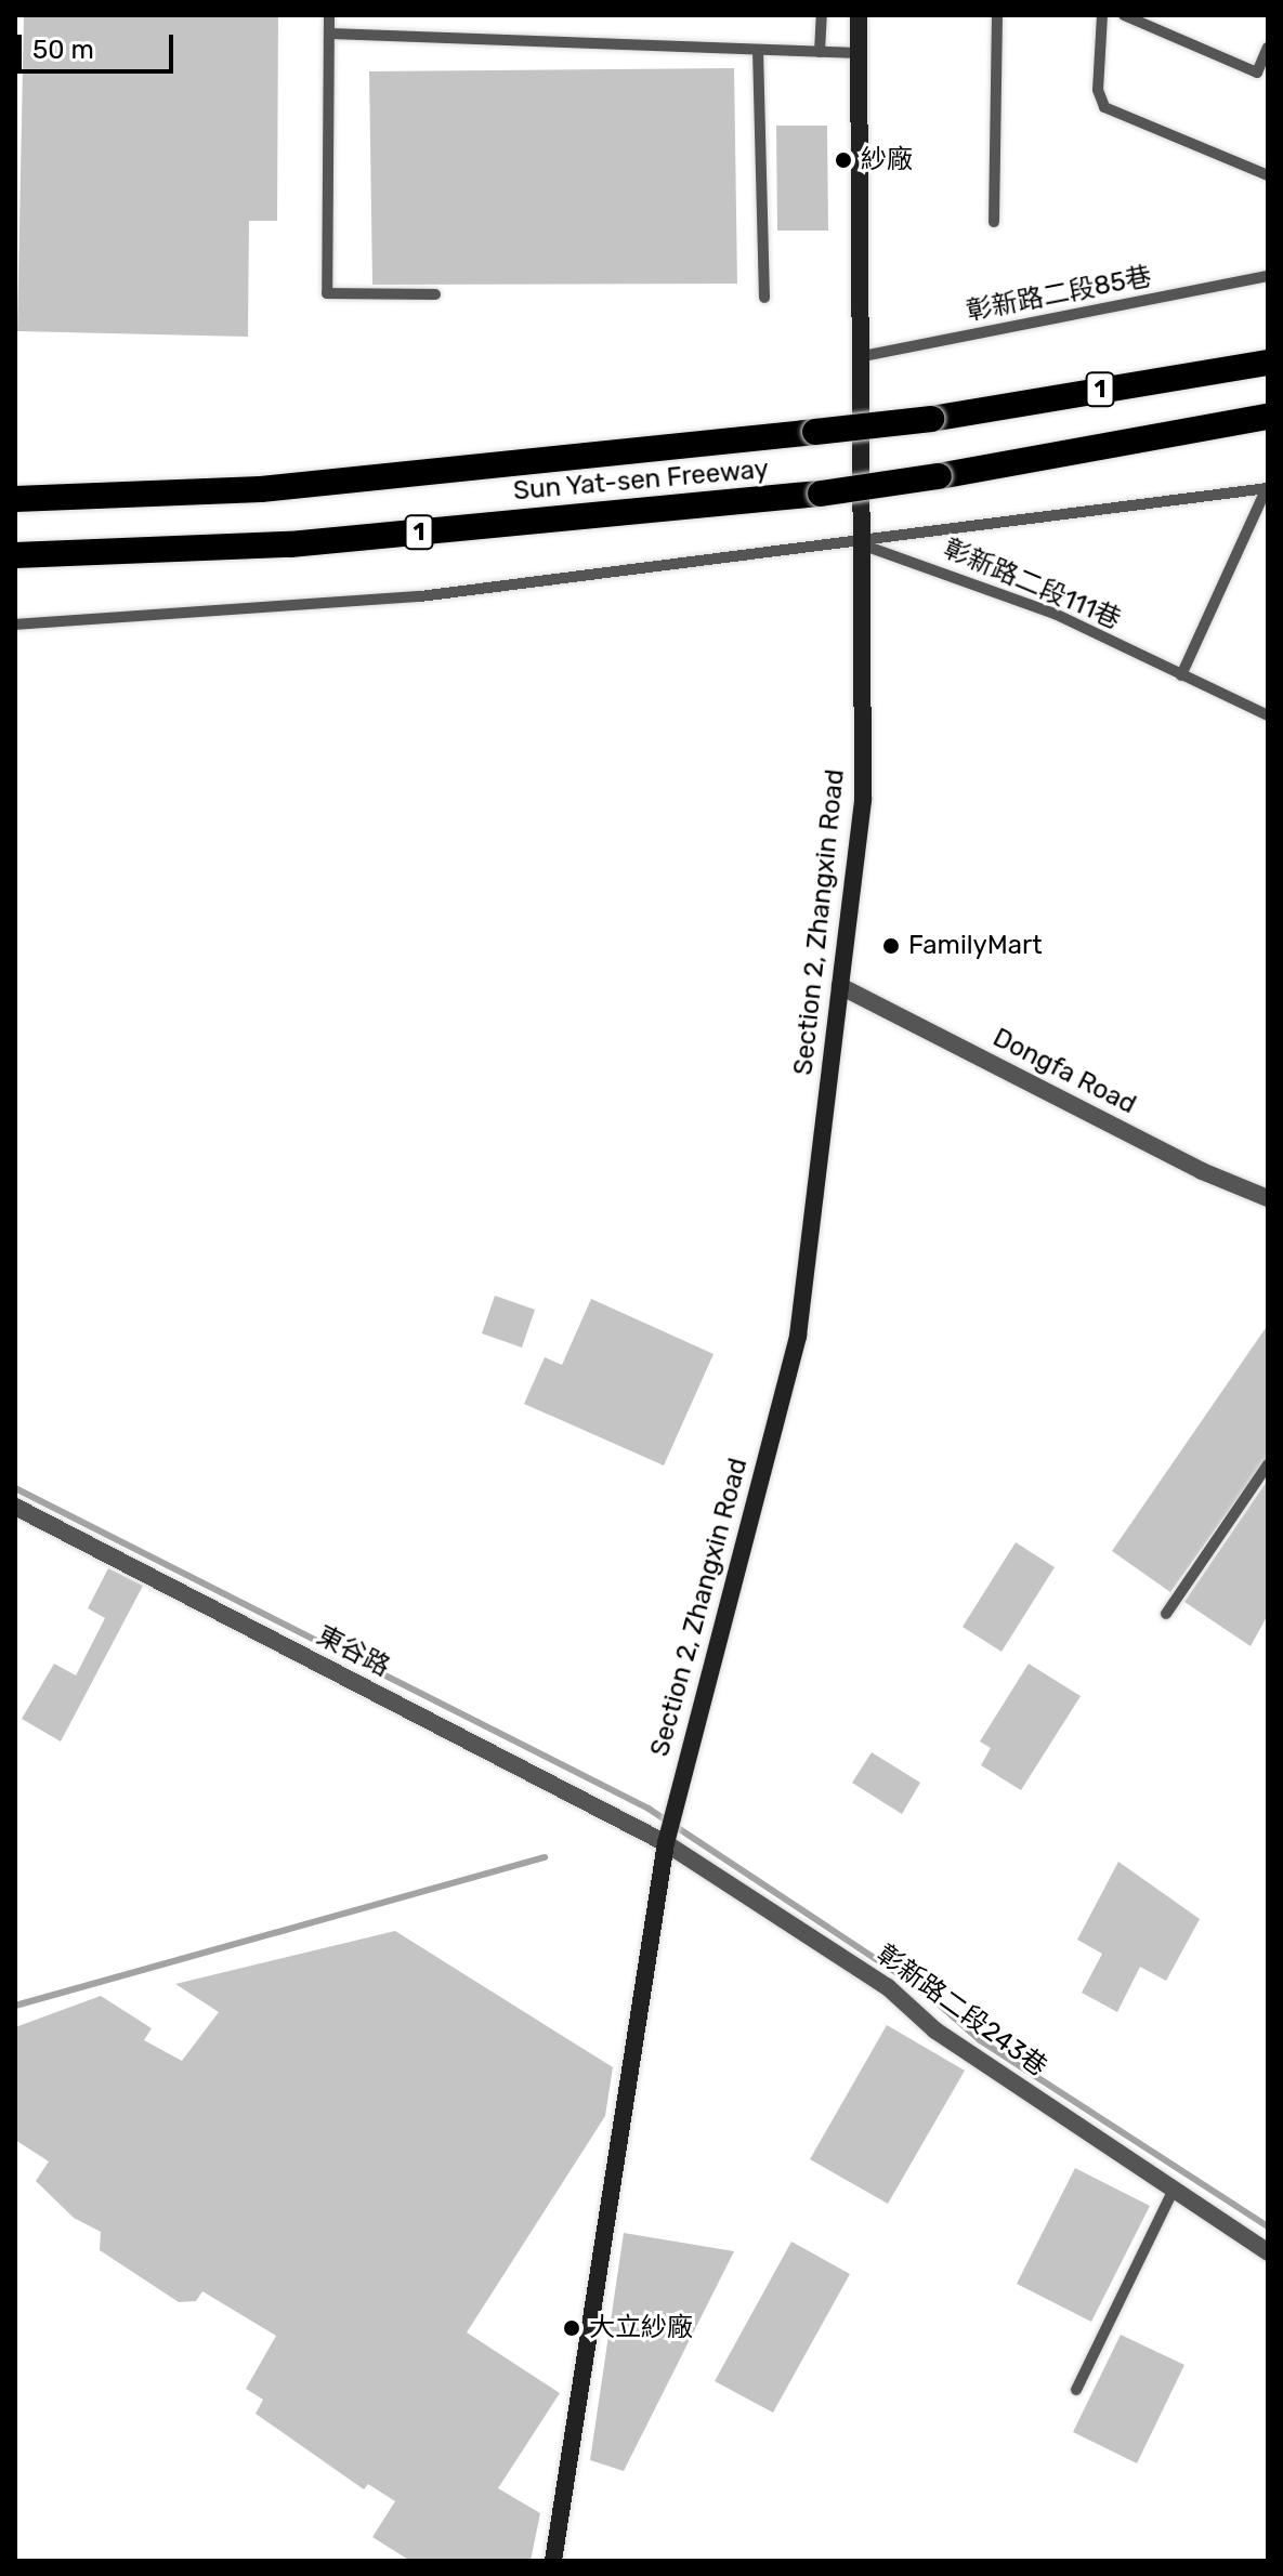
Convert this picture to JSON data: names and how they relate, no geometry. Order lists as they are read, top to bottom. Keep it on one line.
{"streets":{"highway":["1","Sun Yat-sen Freeway"],"street":["Section 2, Zhangxin Road","Dongfa Road","東谷路","彰新路二段243巷"],"lane":["彰新路二段85巷","彰新路二段111巷"]},"crossings":[["彰新路二段85巷","Section 2, Zhangxin Road"],["彰新路二段111巷","Section 2, Zhangxin Road"],["Section 2, Zhangxin Road","Dongfa Road"],["Section 2, Zhangxin Road","東谷路"],["Section 2, Zhangxin Road","彰新路二段243巷"],["東谷路","彰新路二段243巷"]],"places":["紗廠","FamilyMart","大立紗廠"],"scale_bar":"50 m"}
